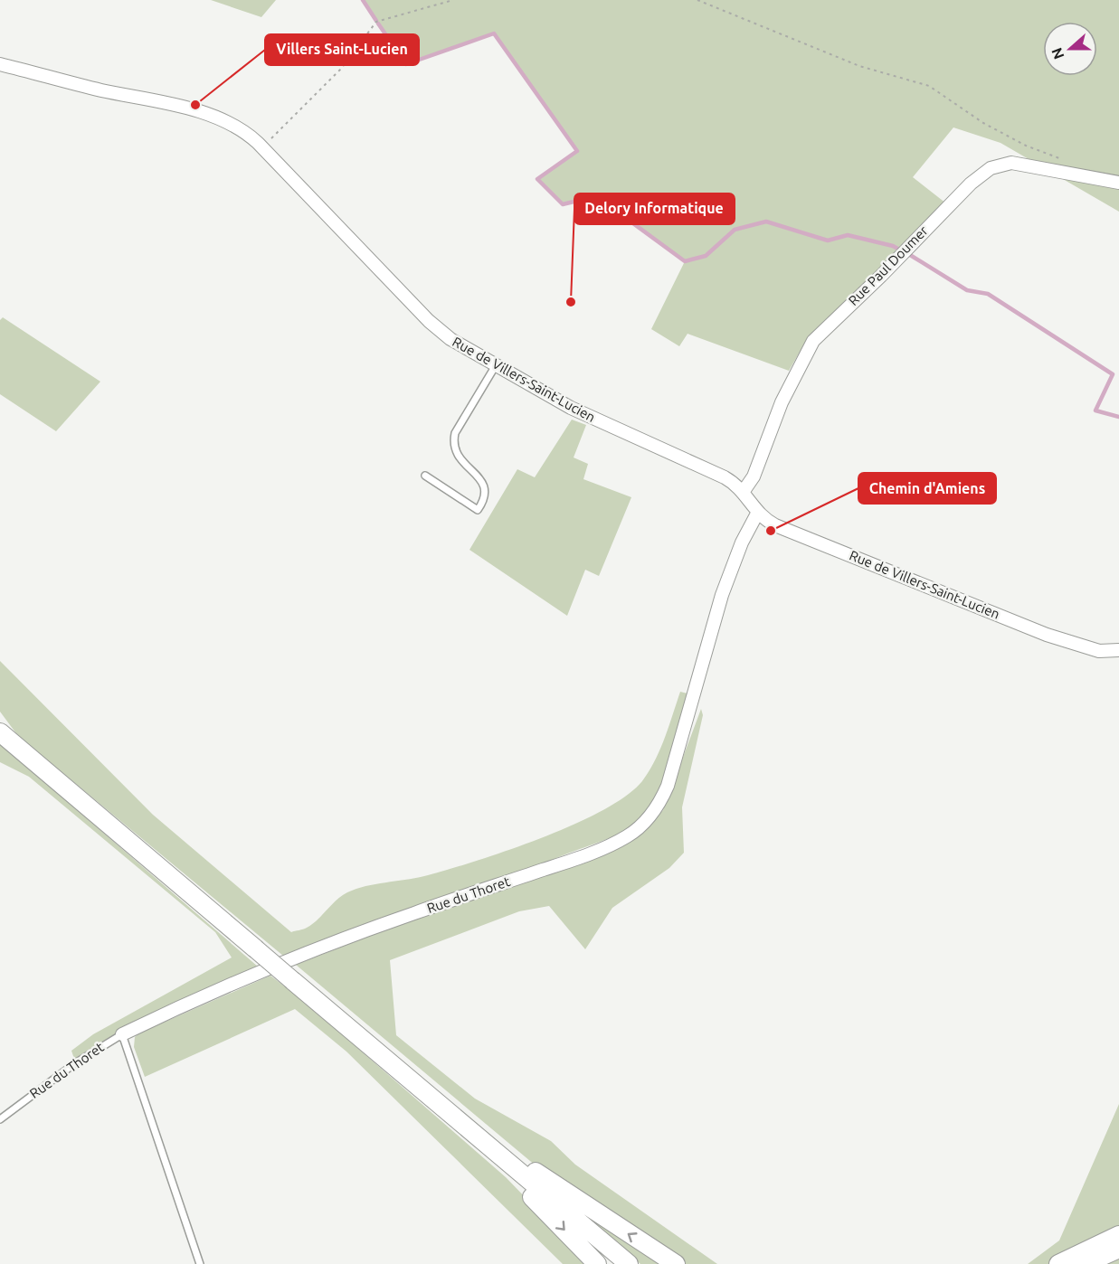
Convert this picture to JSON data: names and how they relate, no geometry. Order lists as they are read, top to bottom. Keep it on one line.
{"streets":{"street":["Rue Paul Doumer","Rue de Villers-Saint-Lucien","Rue du Thoret"]},"crossings":[["Rue Paul Doumer","Rue de Villers-Saint-Lucien"],["Rue de Villers-Saint-Lucien","Rue du Thoret"]],"places":["Villers Saint-Lucien","Delory Informatique","Chemin d'Amiens"],"north":"left"}
